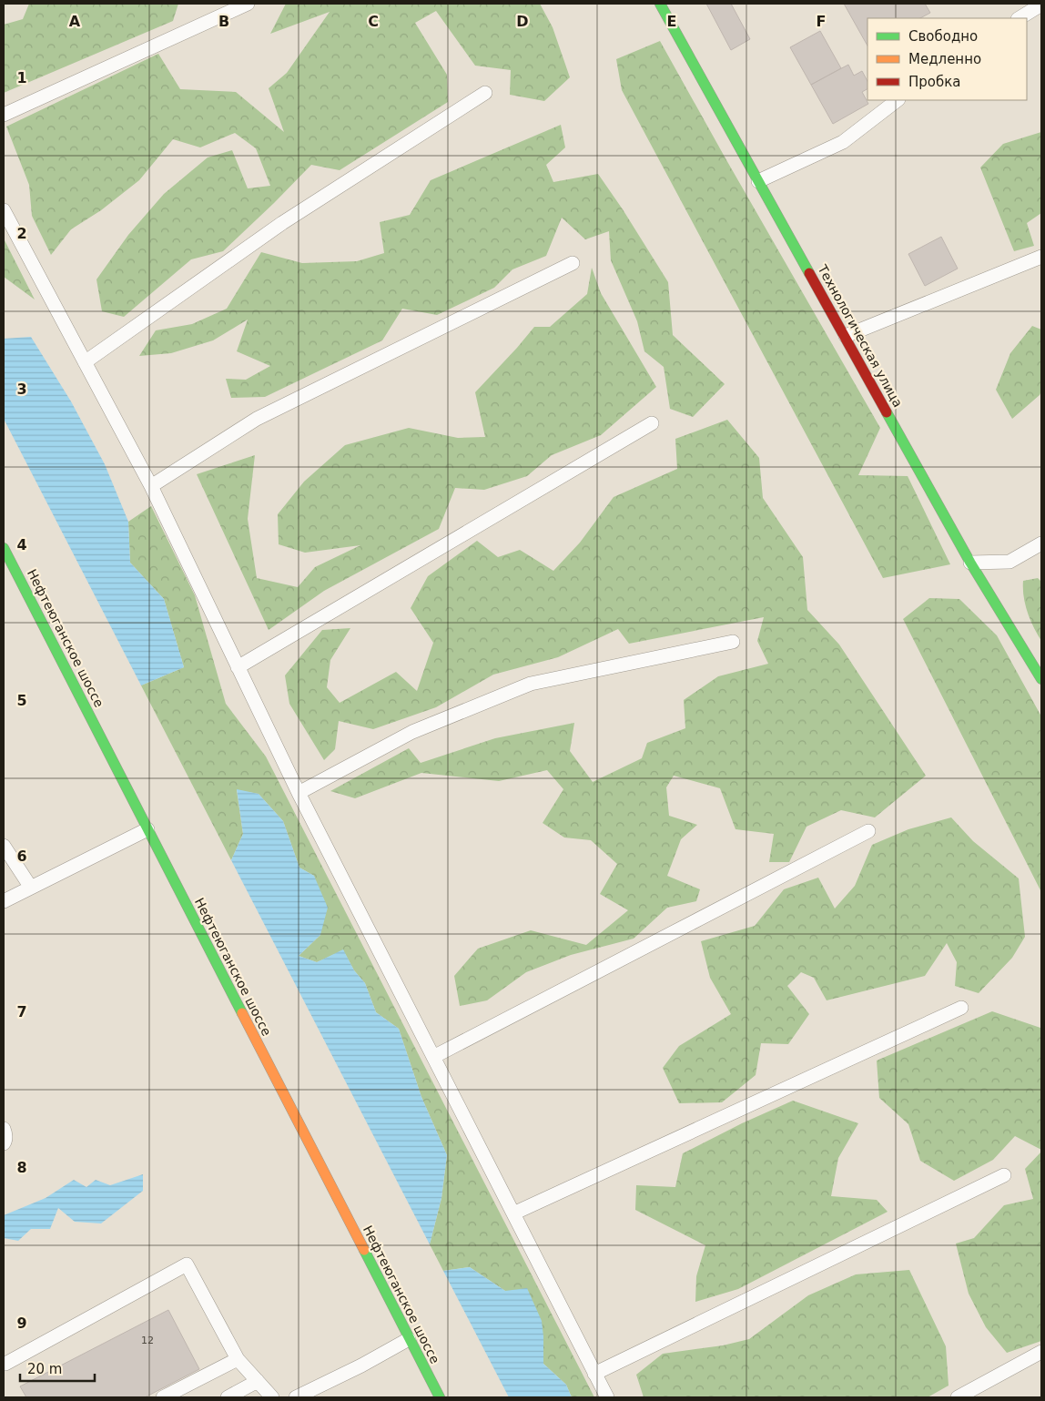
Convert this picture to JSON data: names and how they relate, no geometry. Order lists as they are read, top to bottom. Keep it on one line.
{"streets":{"main road":["Технологическая улица","Нефтеюганское шоссе"]},"house_numbers":["12"],"legend":["Свободно","Медленно","Пробка"],"scale_bar":"20 m","grid":{"columns":["A","B","C","D","E","F"],"rows":["1","2","3","4","5","6","7","8","9"]}}
